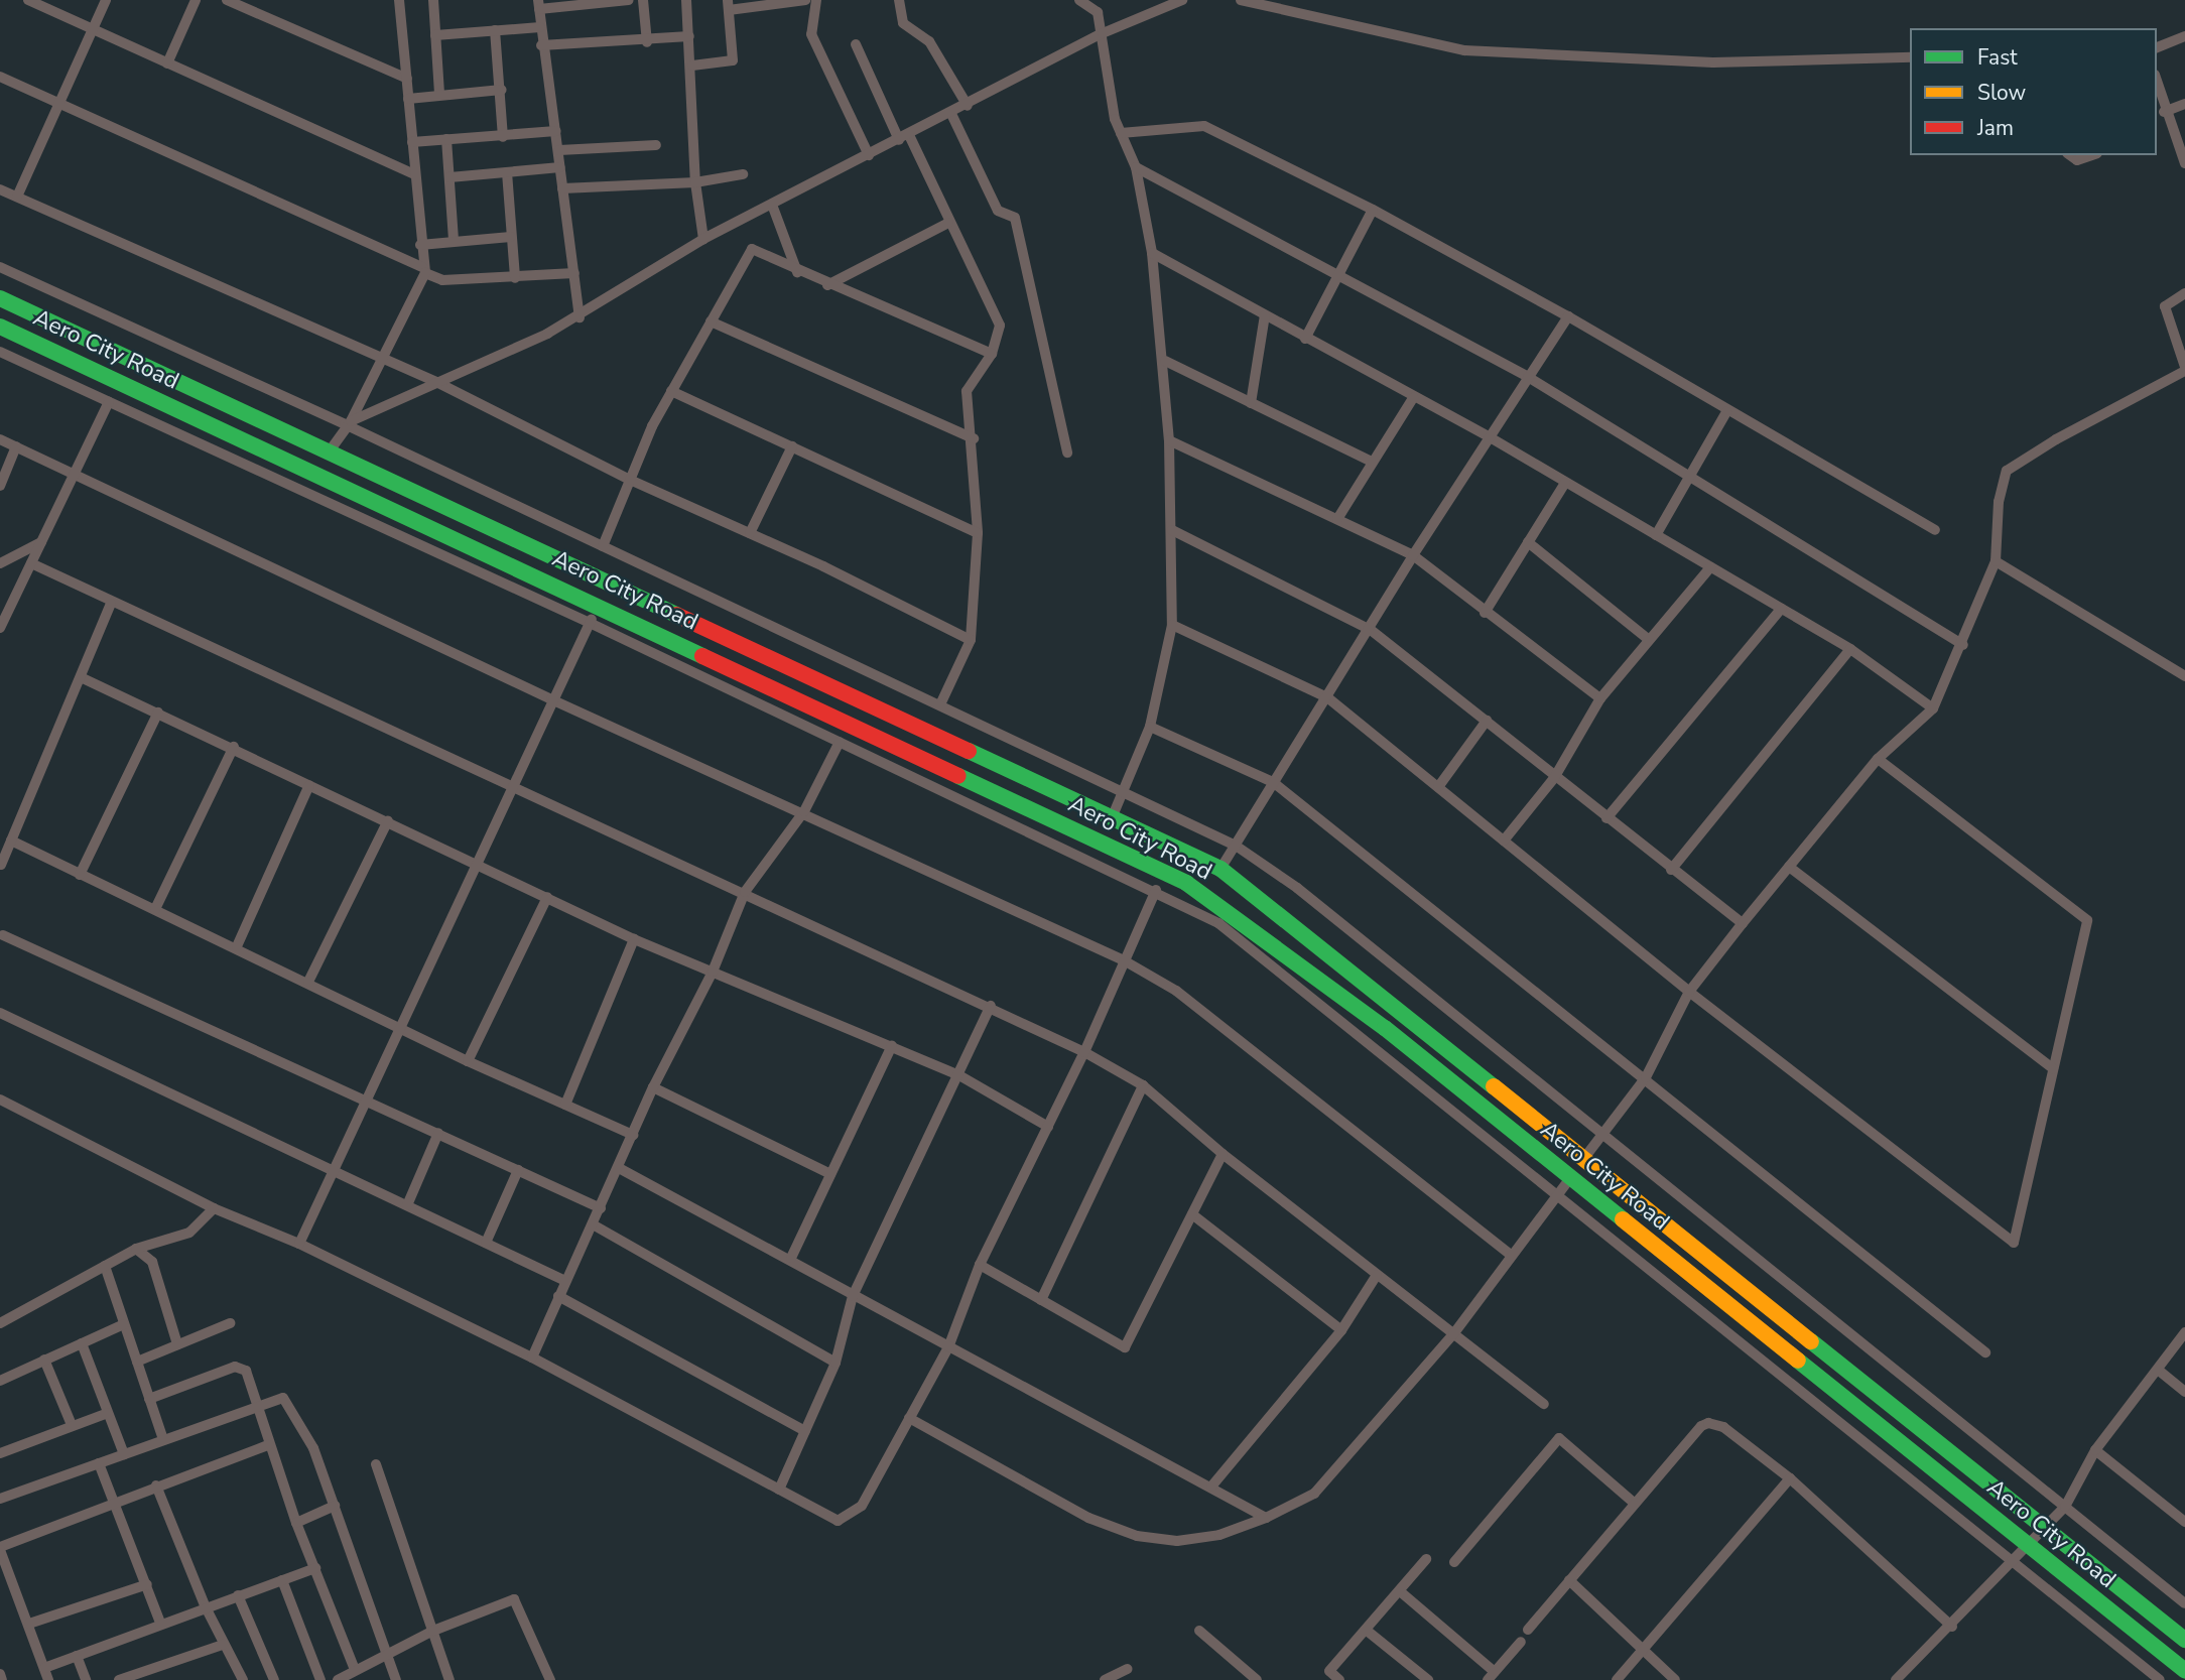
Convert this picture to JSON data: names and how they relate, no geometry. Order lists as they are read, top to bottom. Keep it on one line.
{"streets":{"street":["Aero City Road"]},"legend":["Fast","Slow","Jam"]}
